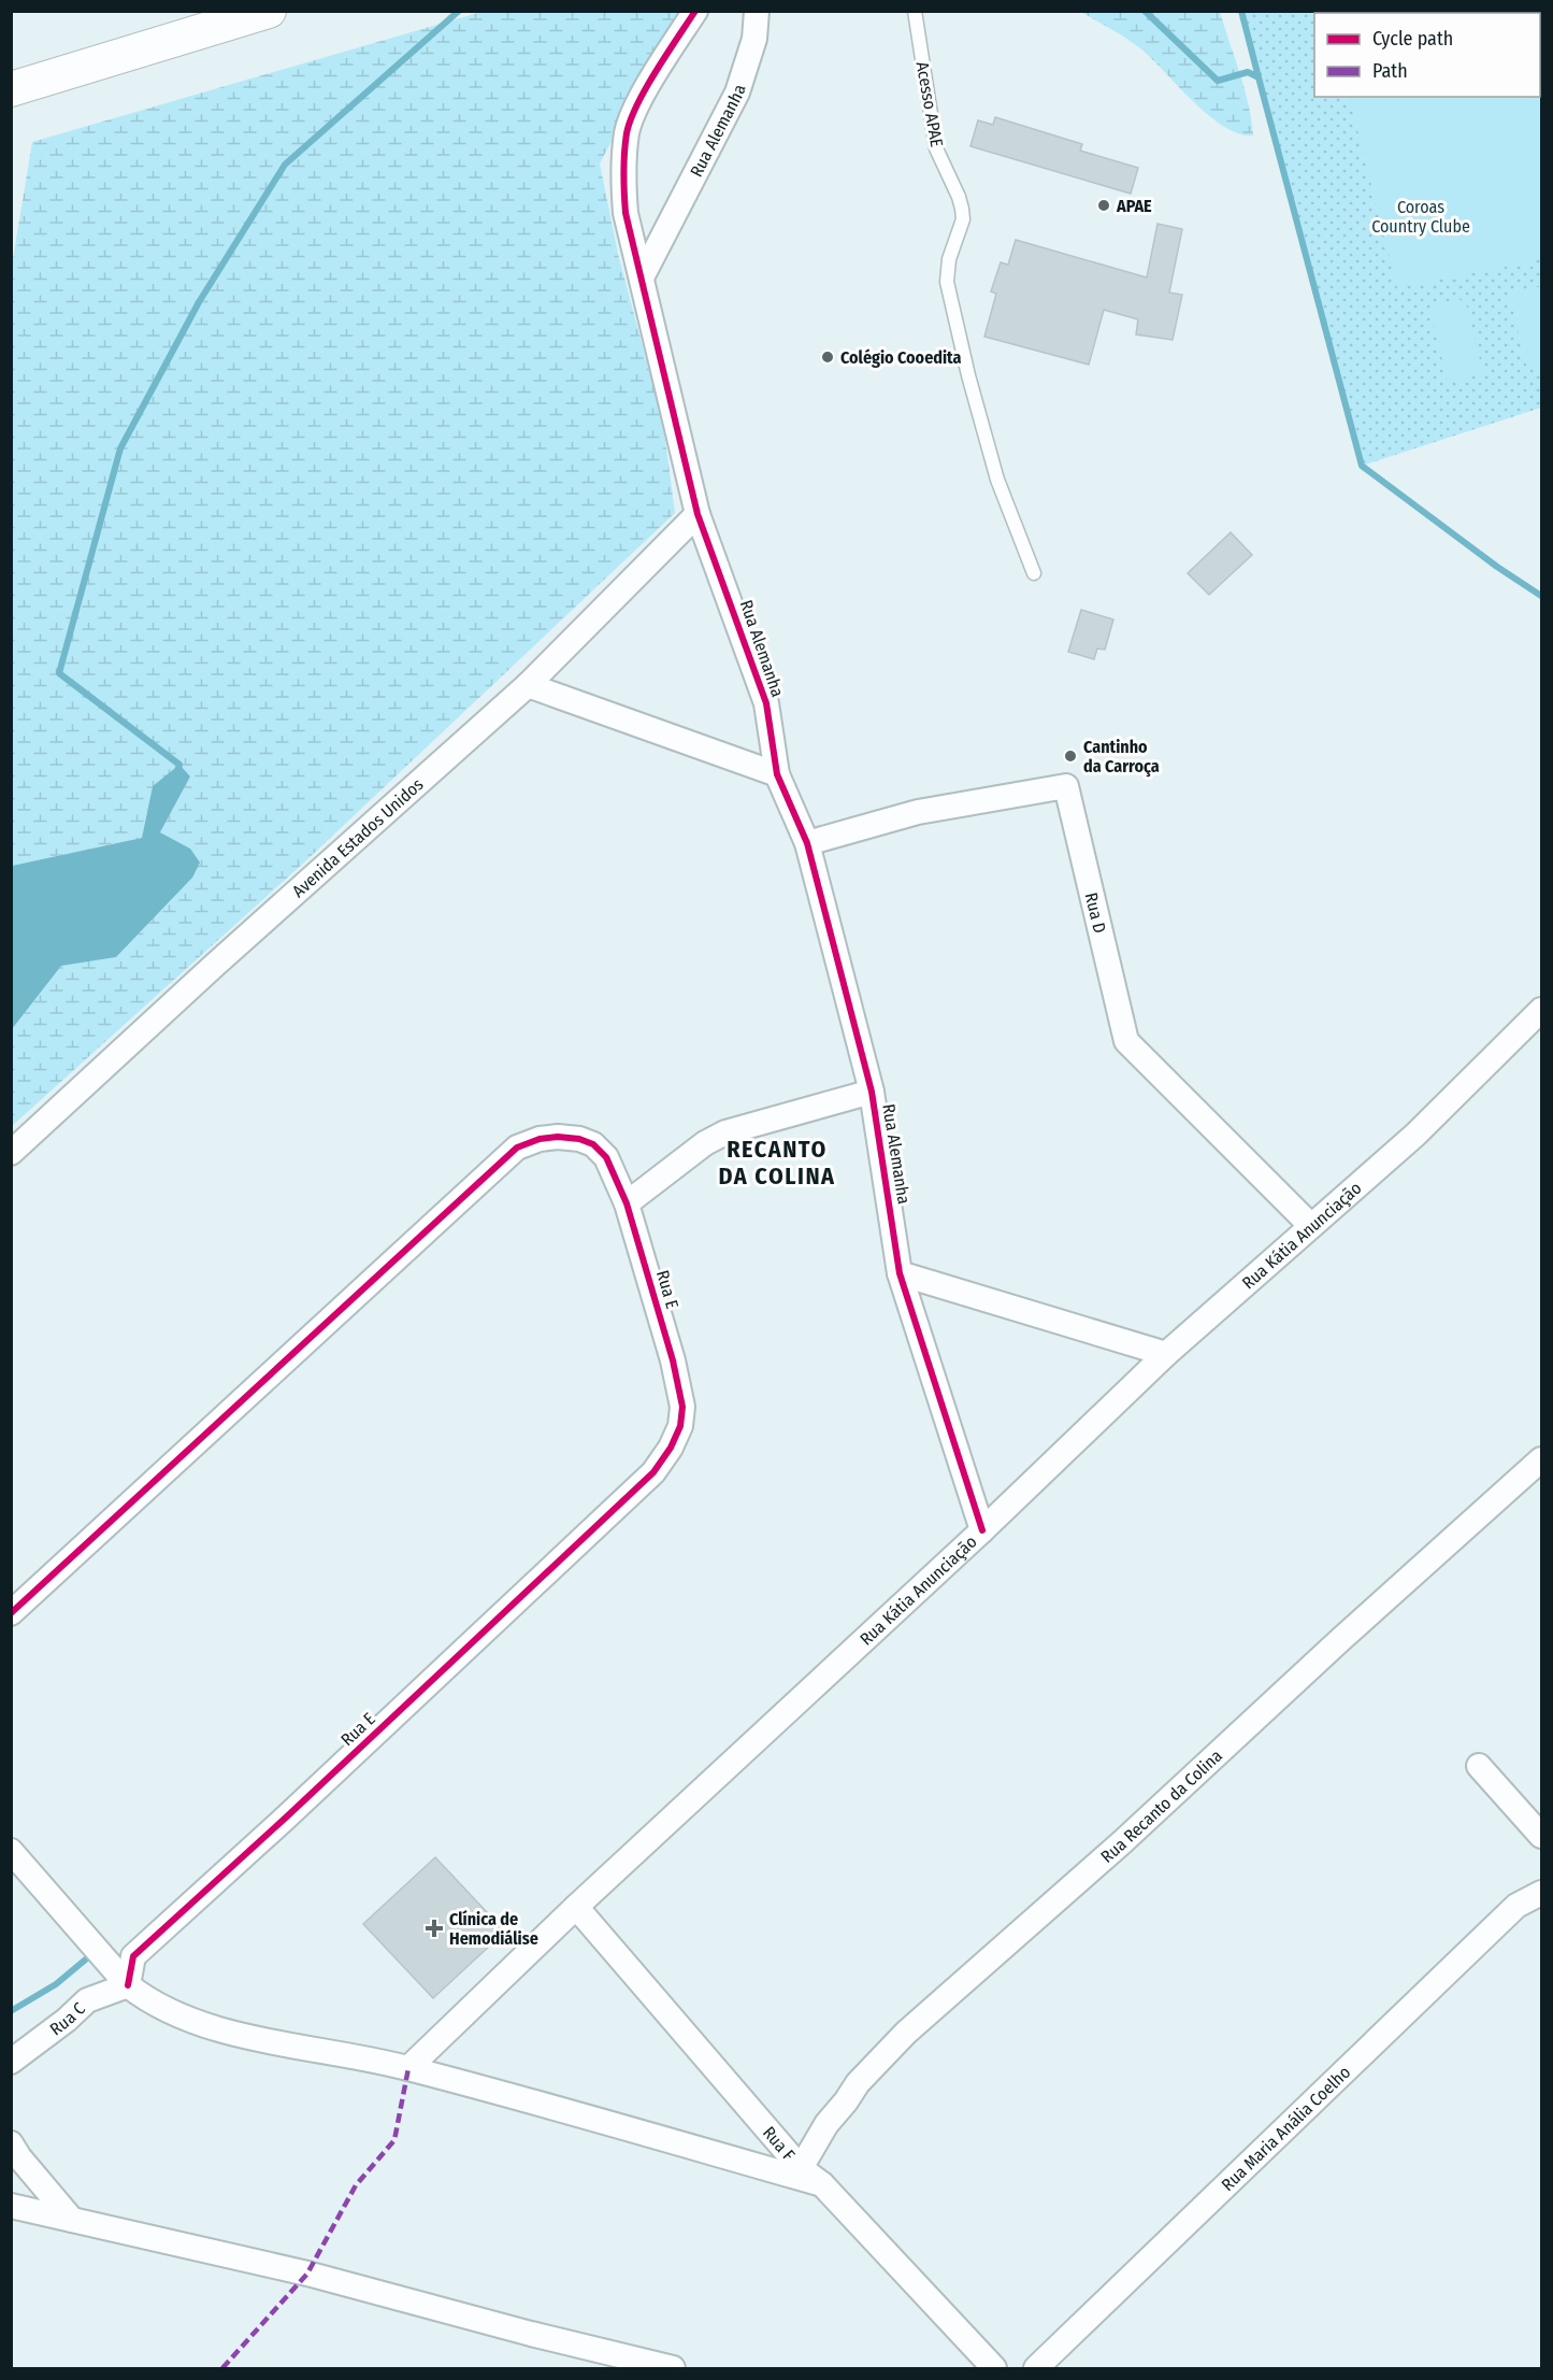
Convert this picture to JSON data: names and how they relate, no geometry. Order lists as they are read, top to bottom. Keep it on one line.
{"streets":{"street":["Rua Alemanha","Avenida Estados Unidos","Rua D","Rua Kátia Anunciação","Rua E","Rua Recanto da Colina","Rua C","Rua Maria Anália Coelho","Rua F"],"lane":["Acesso APAE"]},"crossings":[["Rua Alemanha","Avenida Estados Unidos"],["Rua Alemanha","Rua D"],["Rua Alemanha","Rua Kátia Anunciação"],["Rua D","Rua Kátia Anunciação"],["Rua Kátia Anunciação","Rua F"],["Rua E","Rua C"],["Rua Recanto da Colina","Rua F"]],"districts":["RECANTO DA COLINA"],"parks":["Coroas Country Clube"],"places":{"other":["APAE","Colégio Cooedita","Cantinho da Carroça"],"health":["Clínica de Hemodiálise"]},"legend":["Cycle path","Path"]}
